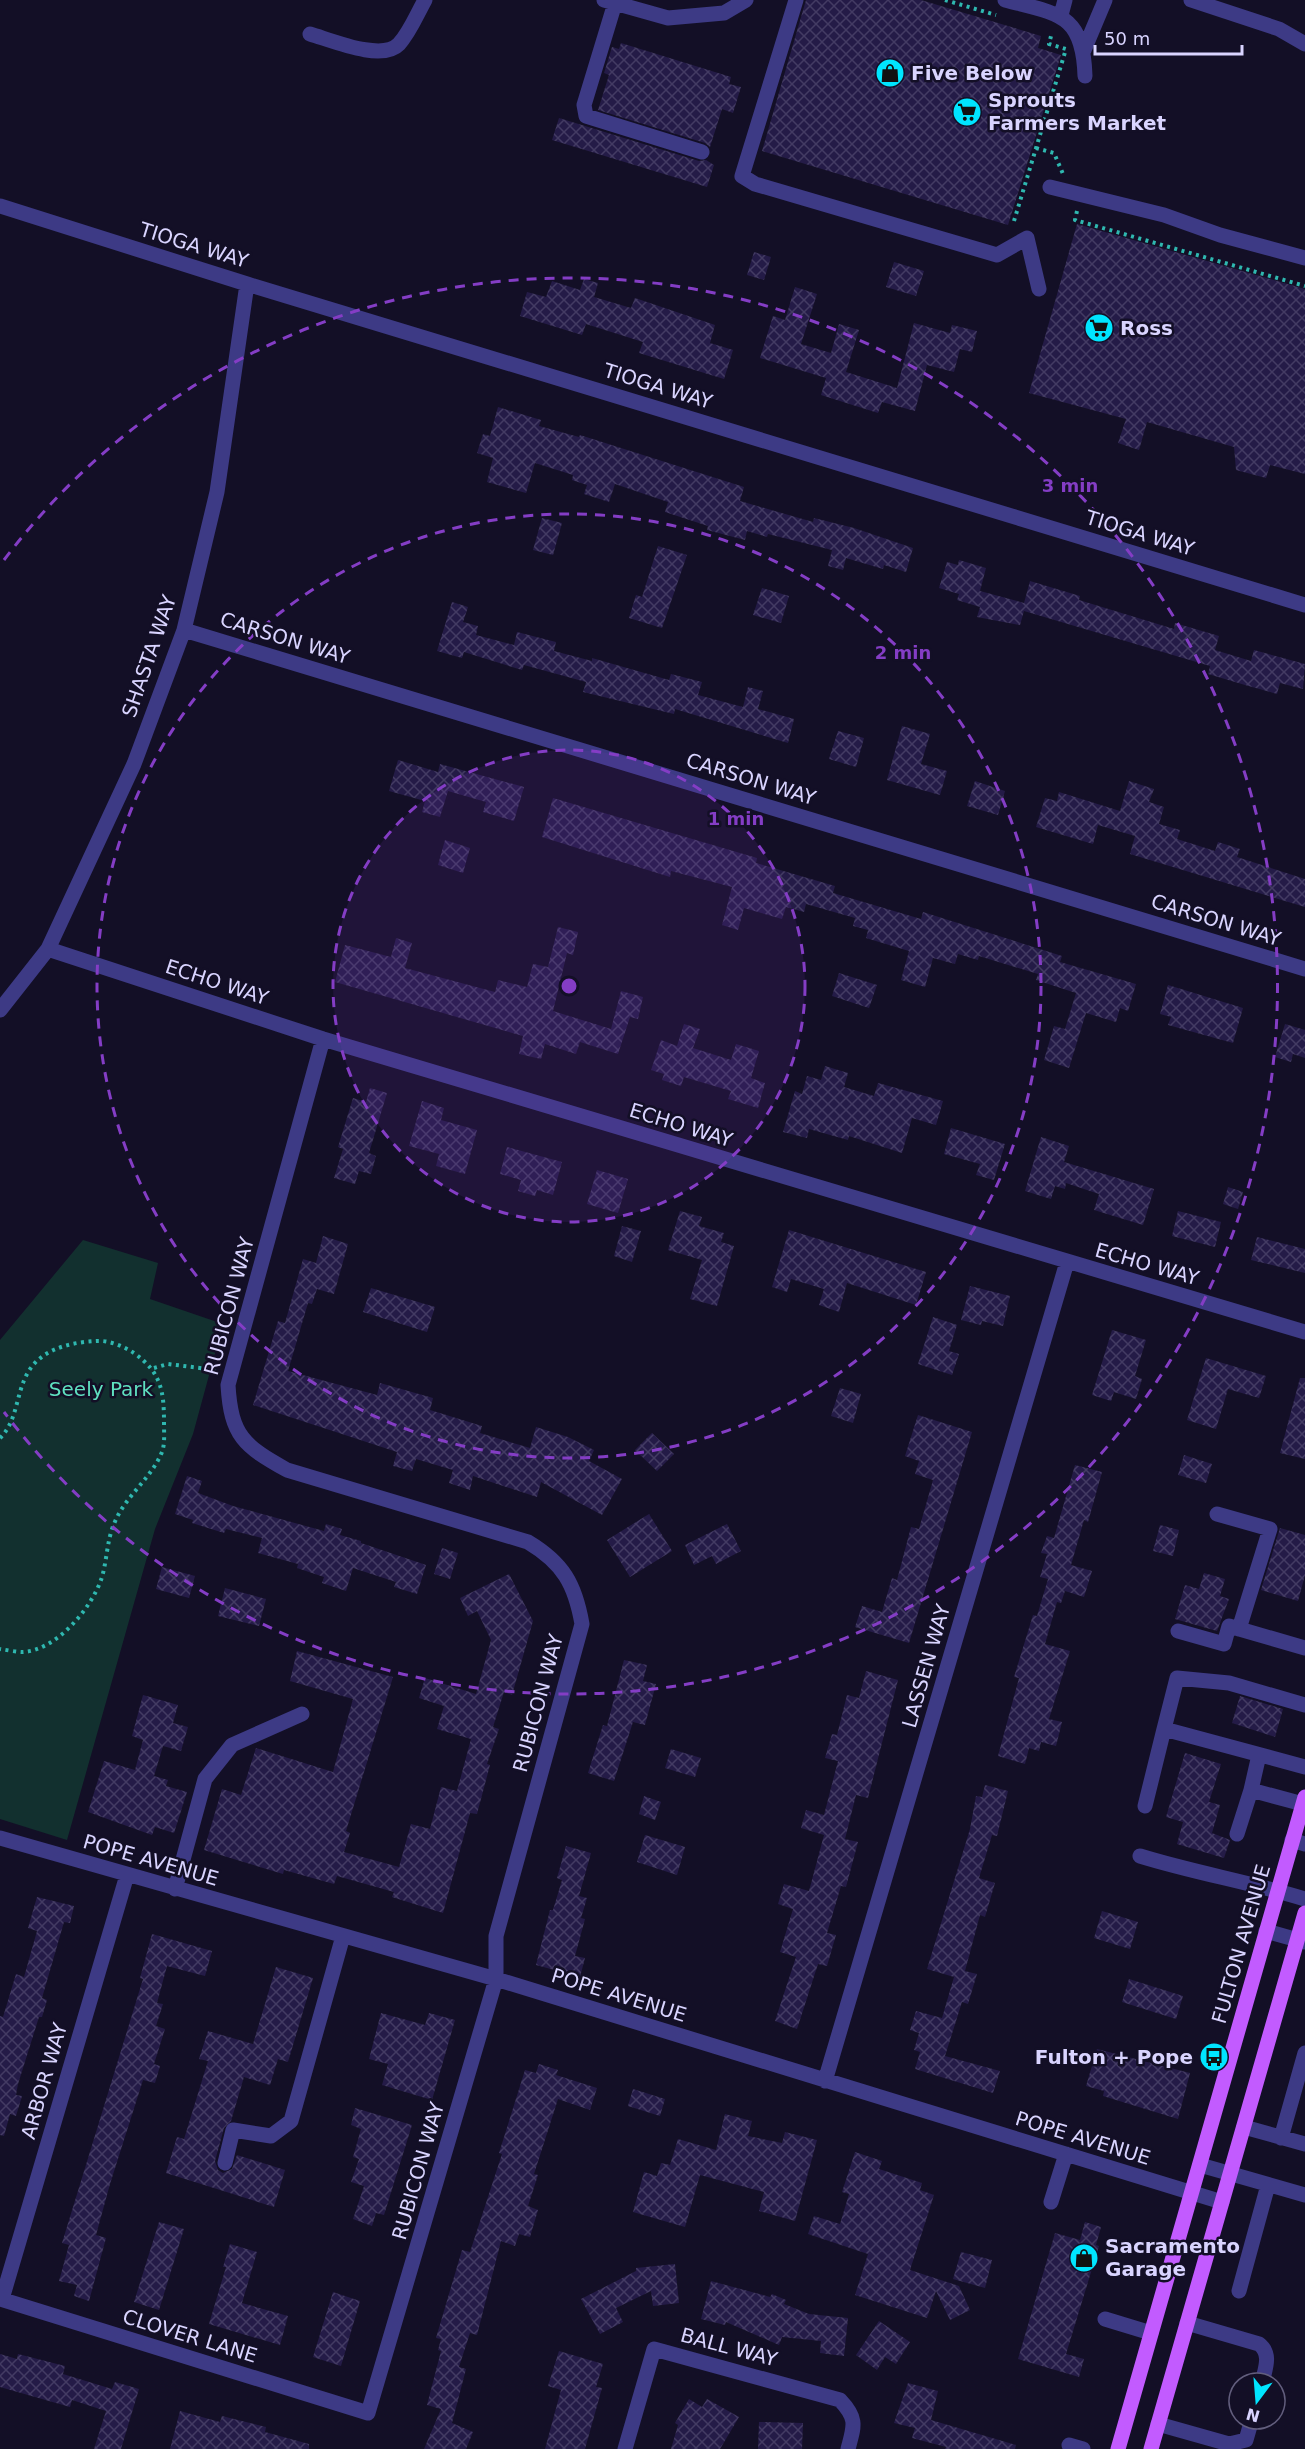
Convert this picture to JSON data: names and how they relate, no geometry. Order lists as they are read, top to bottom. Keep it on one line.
{"streets":{"main road":["FULTON AVENUE"],"street":["TIOGA WAY","CARSON WAY","SHASTA WAY","ECHO WAY","RUBICON WAY","LASSEN WAY","POPE AVENUE","ARBOR WAY","CLOVER LANE","BALL WAY"]},"crossings":[["TIOGA WAY","SHASTA WAY"],["CARSON WAY","SHASTA WAY"],["SHASTA WAY","ECHO WAY"],["ECHO WAY","RUBICON WAY"],["ECHO WAY","LASSEN WAY"],["RUBICON WAY","POPE AVENUE"],["RUBICON WAY","CLOVER LANE"],["LASSEN WAY","POPE AVENUE"],["POPE AVENUE","FULTON AVENUE"],["POPE AVENUE","ARBOR WAY"],["ARBOR WAY","CLOVER LANE"]],"parks":["Seely Park"],"places":{"shop":["Five Below","Sacramento Garage"],"supermarket":["Sprouts Farmers Market","Ross"],"bus stop":["Fulton + Pope"]},"scale_bar":"50 m","north":"bottom","rings":["3 min","2 min","1 min"]}
